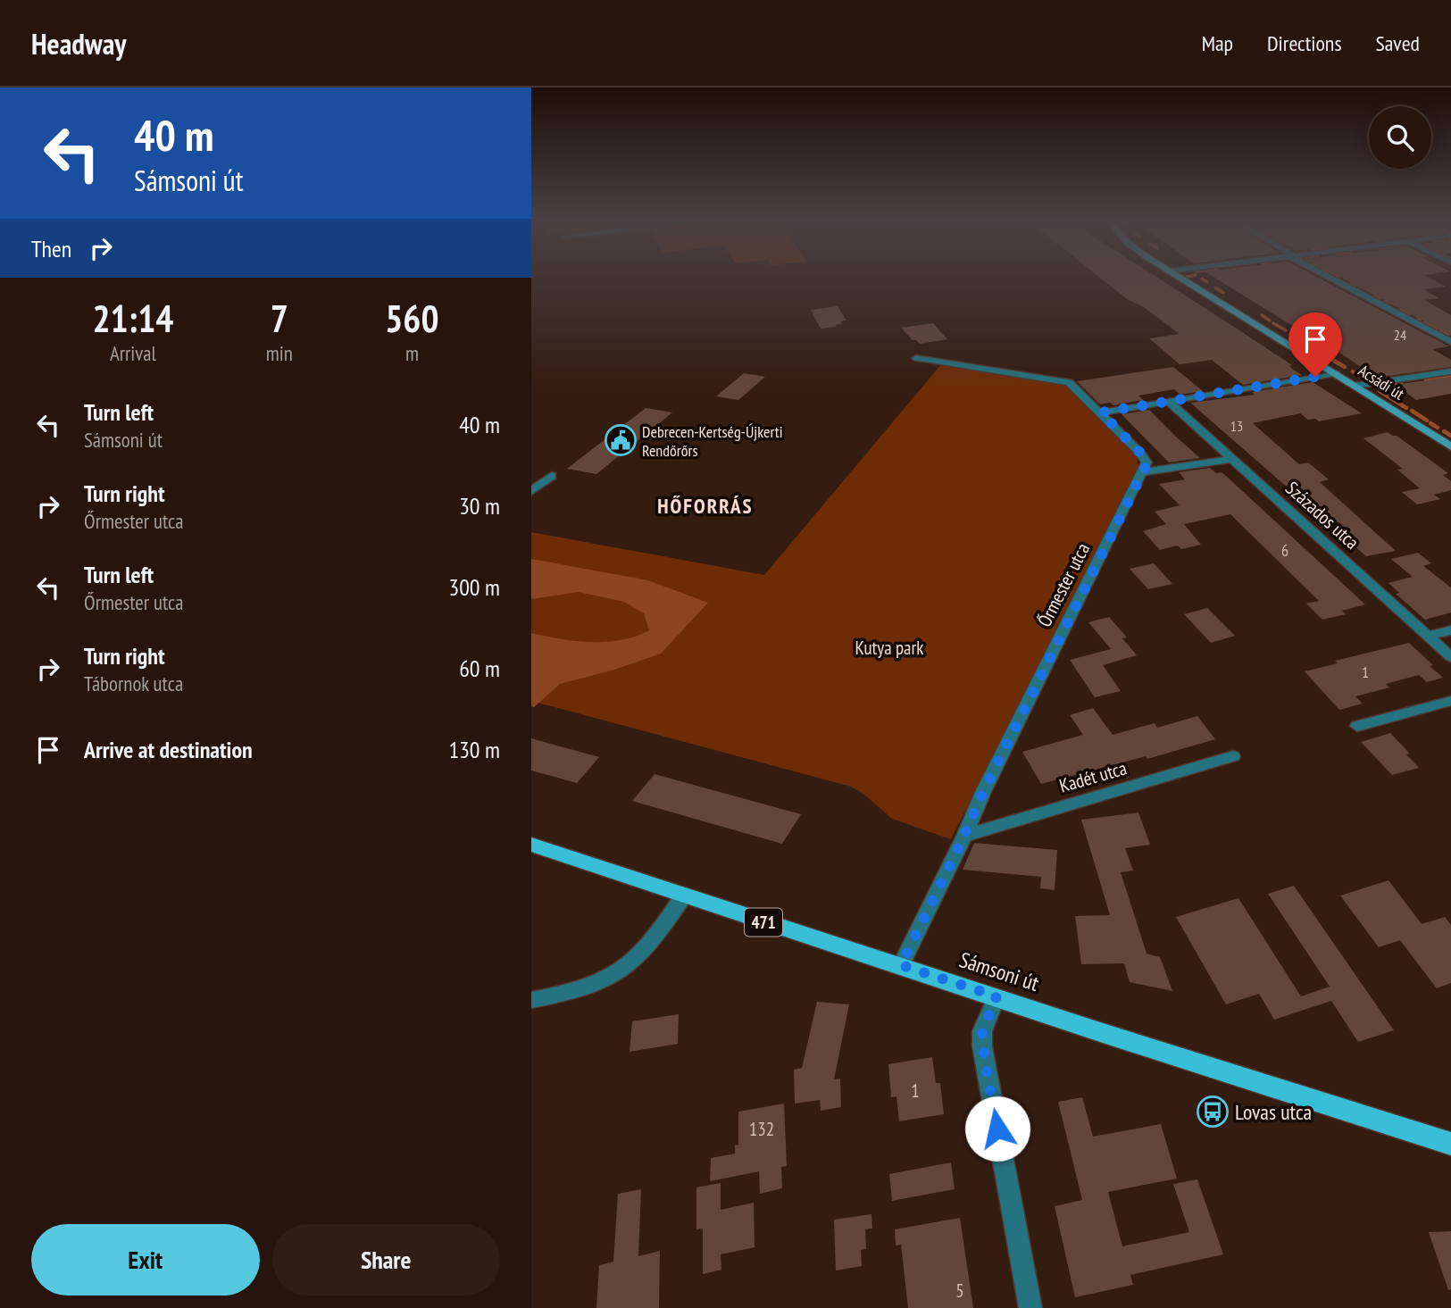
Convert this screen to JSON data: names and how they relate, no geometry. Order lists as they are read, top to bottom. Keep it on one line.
{"streets":{"main road":["Acsádi út","471","Sámsoni út"],"street":["Százados utca","Őrmester utca","Kadét utca"]},"crossings":[["Őrmester utca","Kadét utca"],["Őrmester utca","Sámsoni út"]],"districts":["HŐFORRÁS"],"parks":["Kutya park"],"places":{"public building":["Debrecen-Kertség-Újkerti Rendőrőrs"],"bus stop":["Lovas utca"]},"house_numbers":["24","13","6","1","1","132","5"],"page":{"header":"Headway","nav":["Map","Directions","Saved"],"turn":["40 m","Sámsoni út"],"then":"Then","eta":["21:14","Arrival","7","min","560","m"],"list":[{"name":"Turn left","note":"Sámsoni út","value":"40 m"},{"name":"Turn right","note":"Őrmester utca","value":"30 m"},{"name":"Turn left","note":"Őrmester utca","value":"300 m"},{"name":"Turn right","note":"Tábornok utca","value":"60 m"},{"name":"Arrive at destination","value":"130 m"}],"buttons":["Exit","Share"]}}
